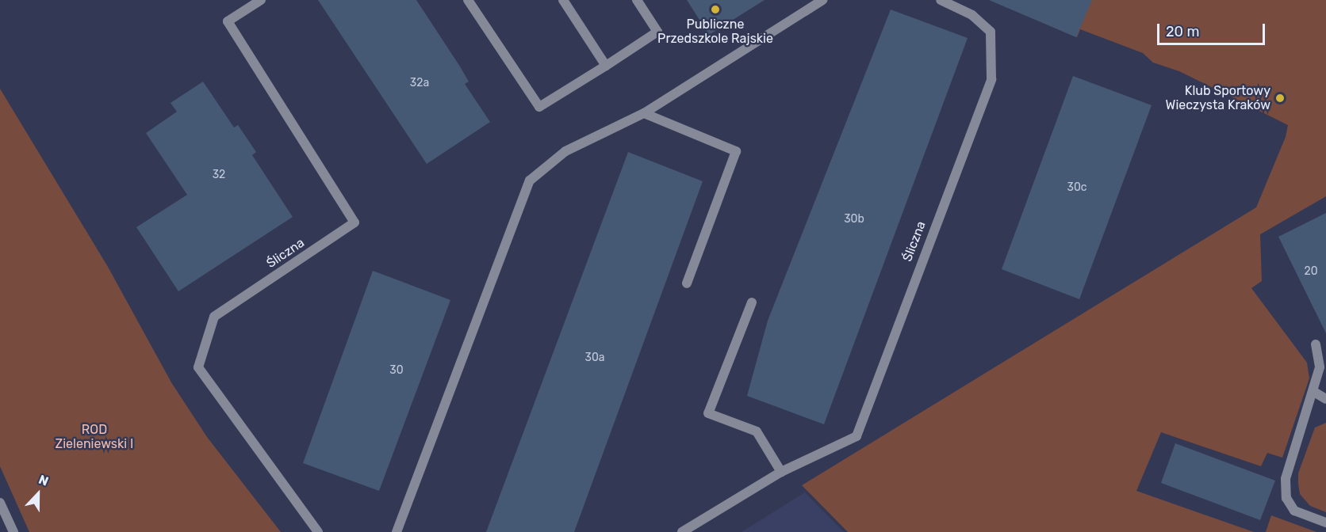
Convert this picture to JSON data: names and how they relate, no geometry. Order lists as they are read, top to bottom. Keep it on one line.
{"streets":{"street":["Śliczna"]},"parks":["ROD Zieleniewski I"],"places":["Publiczne Przedszkole Rajskie","Klub Sportowy Wieczysta Kraków"],"house_numbers":["32a","32","30c","30b","20","30a","30"],"scale_bar":"20 m","north":"top"}
